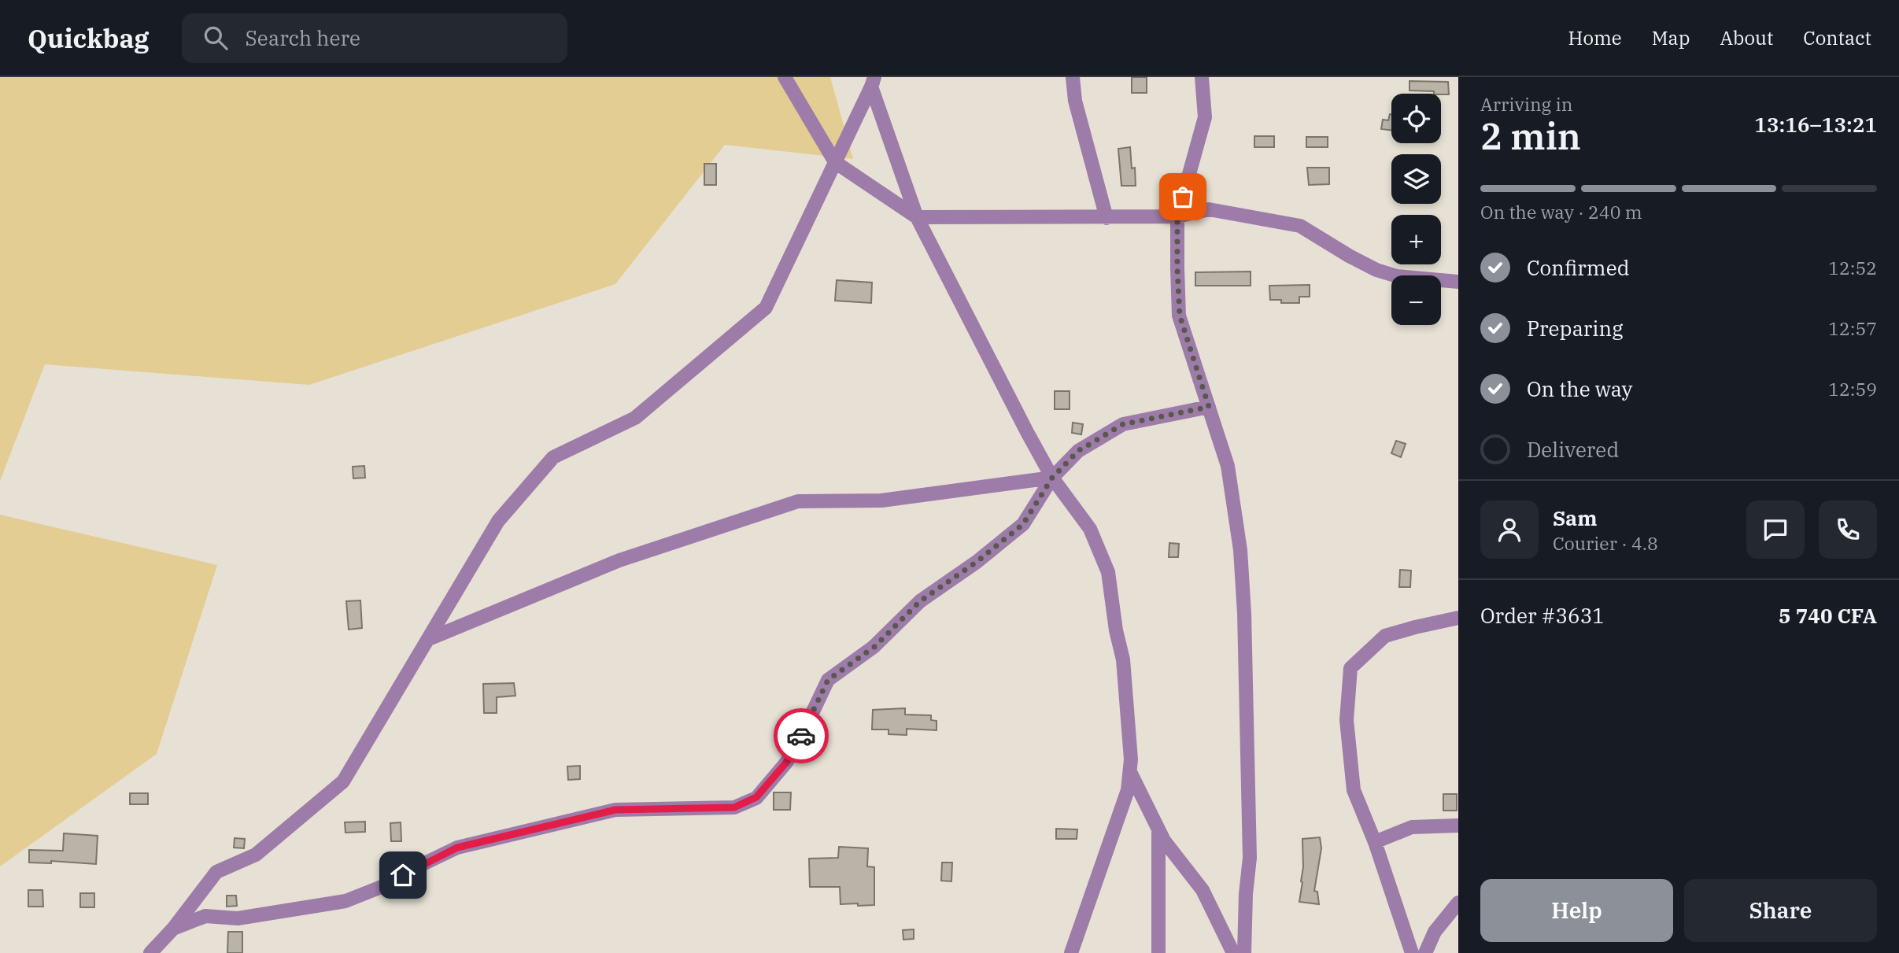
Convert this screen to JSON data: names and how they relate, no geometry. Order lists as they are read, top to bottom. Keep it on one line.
{"page":{"header":"Quickbag","search":"Search here","nav":["Home","Map","About","Contact"],"heading":["2 min","Arriving in","13:16–13:21"],"panel":["Sam","Courier · 4.8","Order #3631","5 740 CFA"],"map_buttons":["+","−"],"bar":"On the way · 240 m","list":[["Confirmed","12:52"],["Preparing","12:57"],["On the way","12:59"],"Delivered"],"buttons":["Help","Share"]}}
